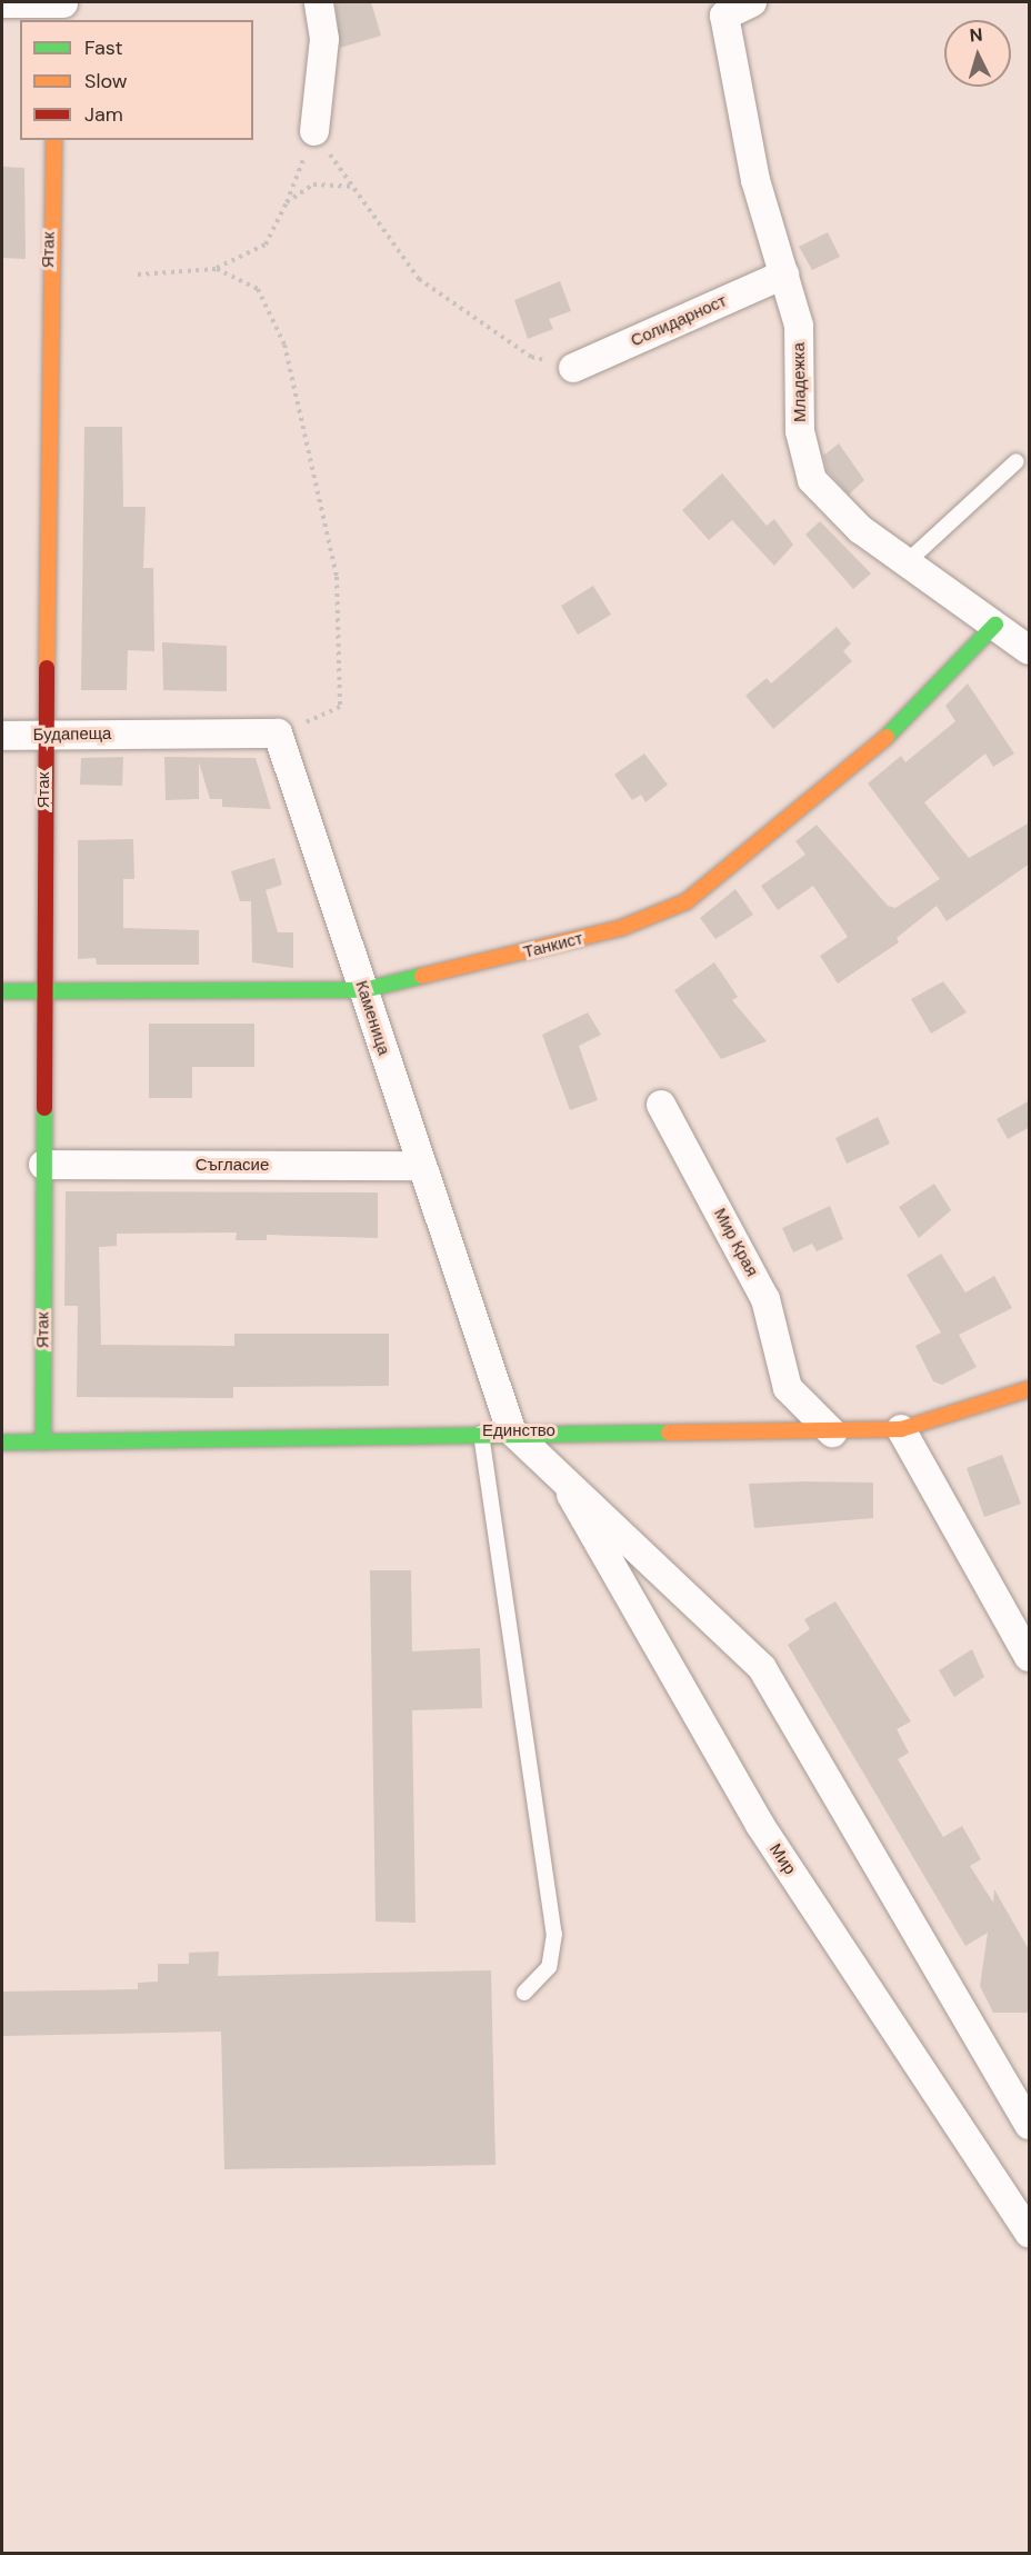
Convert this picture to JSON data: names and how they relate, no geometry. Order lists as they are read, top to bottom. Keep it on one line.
{"streets":{"street":["Ятак","Солидарност","Младежка","Будапеща","Танкист","Каменица","Съгласие","Мир Края","Единство","Мир"]},"crossings":[["Ятак","Будапеща"],["Ятак","Танкист"],["Ятак","Съгласие"],["Ятак","Единство"],["Солидарност","Младежка"],["Младежка","Танкист"],["Будапеща","Каменица"],["Танкист","Каменица"],["Каменица","Съгласие"],["Каменица","Единство"],["Каменица","Мир"],["Единство","Мир"]],"legend":["Fast","Slow","Jam"],"north":"top"}
